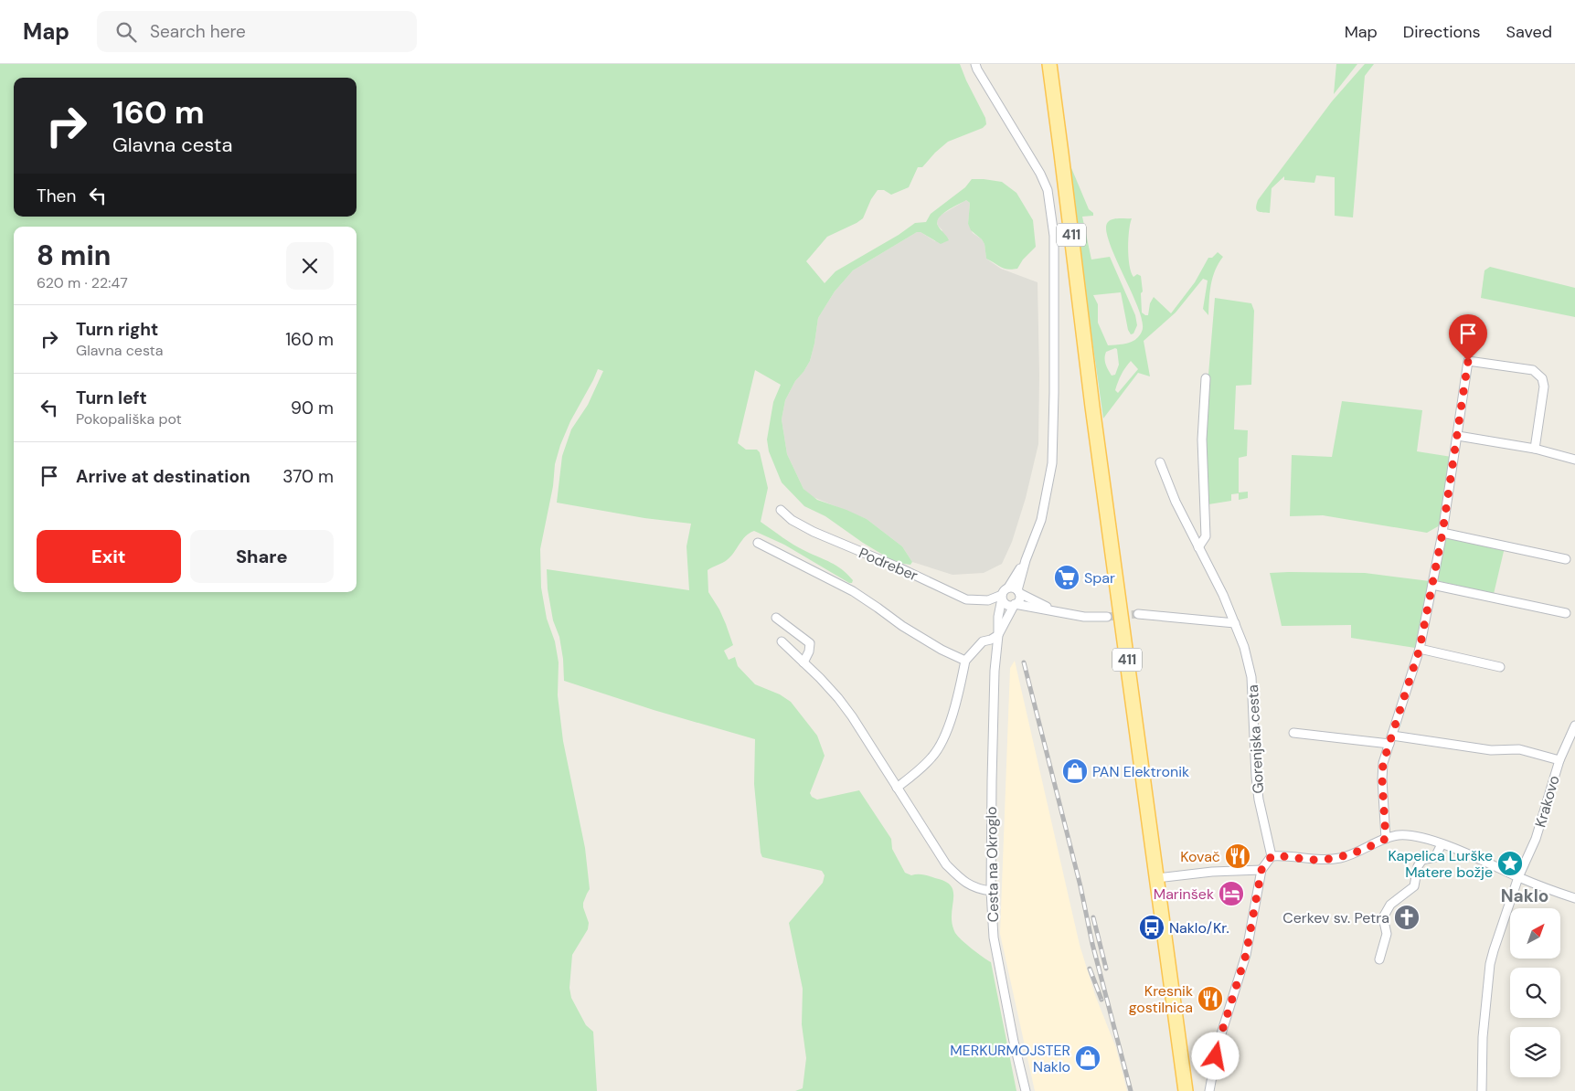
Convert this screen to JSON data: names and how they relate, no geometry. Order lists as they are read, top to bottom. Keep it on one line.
{"streets":{"main road":["411"],"street":["Podreber","Gorenjska cesta","Krakovo","Cesta na Okroglo"]},"crossings":[["Podreber","Cesta na Okroglo"]],"districts":["Naklo"],"places":{"supermarket":["Spar"],"shop":["PAN Elektronik","MERKURMOJSTER Naklo"],"restaurant":["Kovač","Kresnik gostilnica"],"place":["Kapelica Lurške Matere božje"],"hotel":["Marinšek"],"church":["Cerkev sv. Petra"],"bus stop":["Naklo/Kr."]},"north":"top right","page":{"header":"Map","search":"Search here","nav":["Map","Directions","Saved"],"turn":["160 m","Glavna cesta"],"then":"Then","heading":["8 min","620 m · 22:47"],"list":[{"name":"Turn right","note":"Glavna cesta","value":"160 m"},{"name":"Turn left","note":"Pokopališka pot","value":"90 m"},{"name":"Arrive at destination","value":"370 m"}],"buttons":["Exit","Share"]}}
